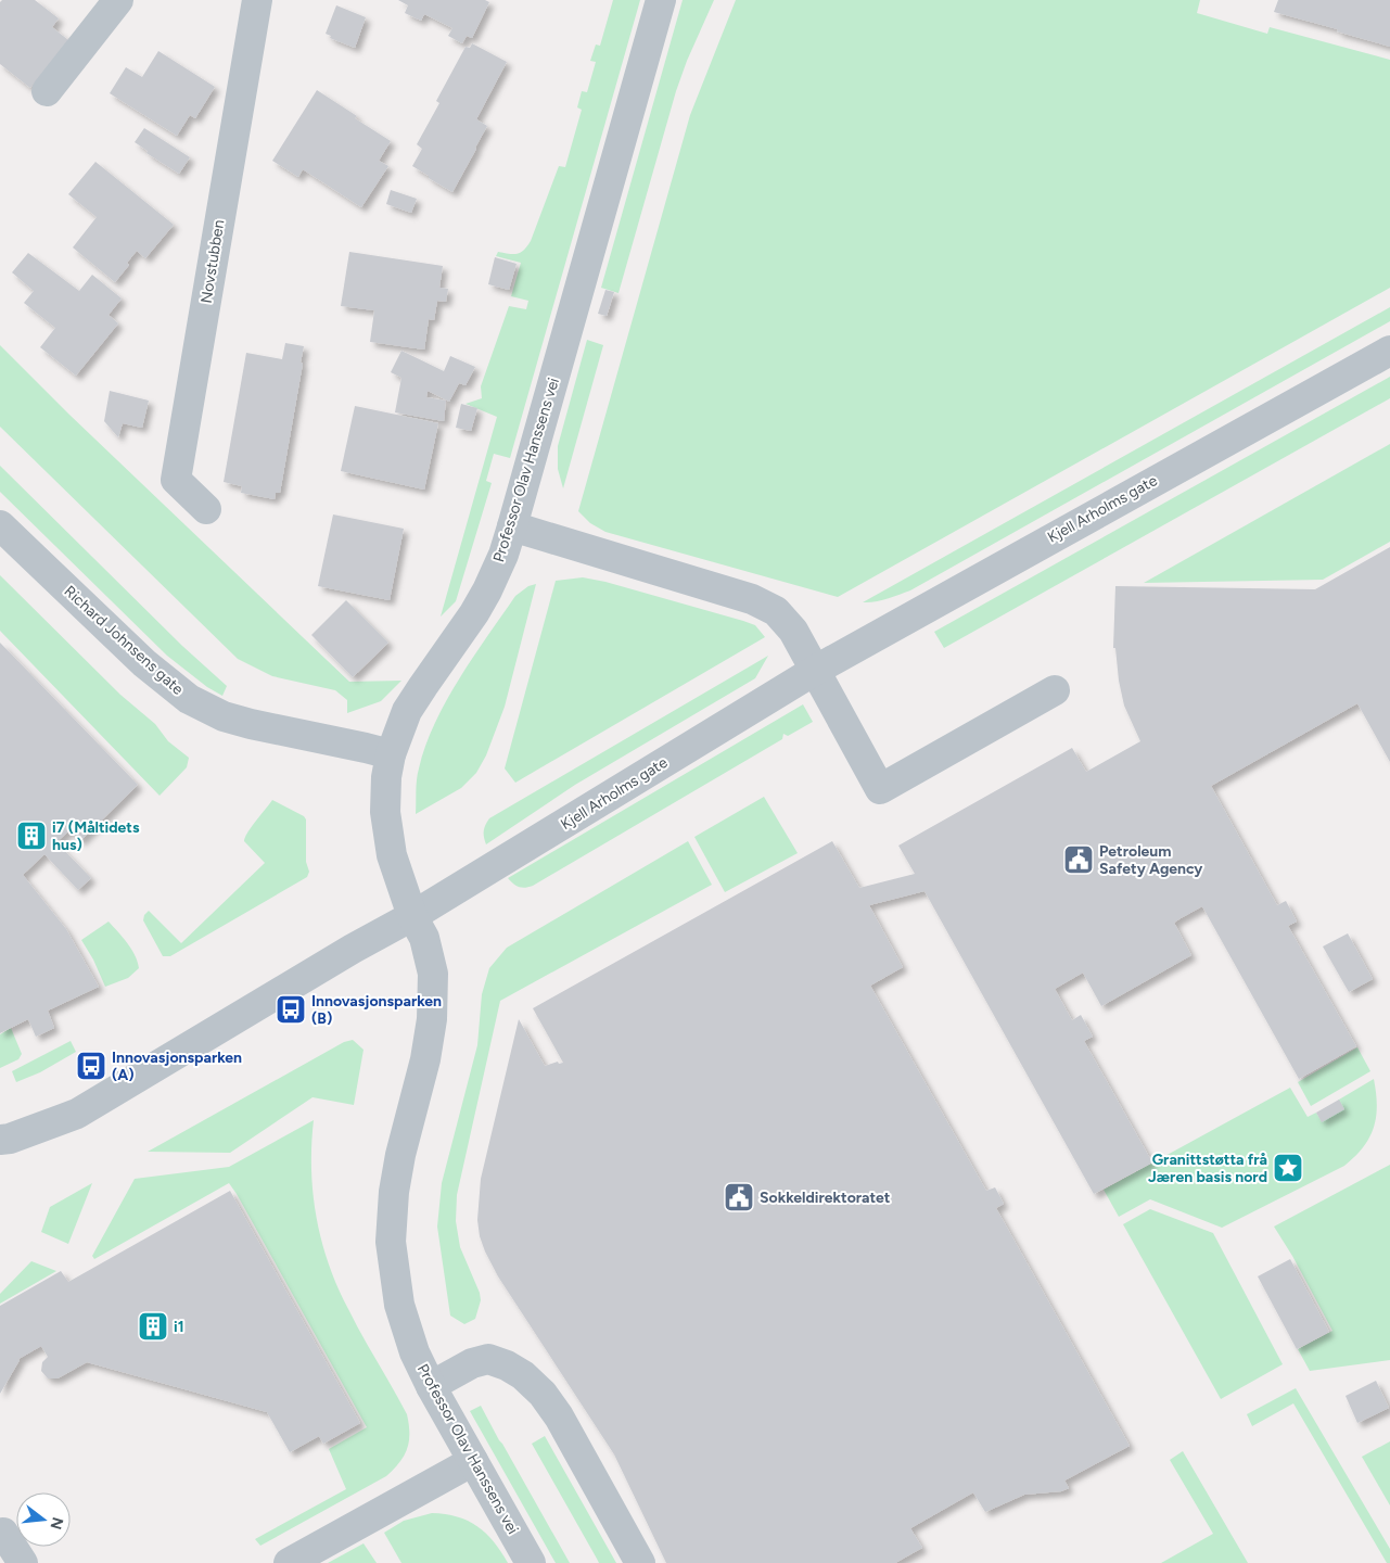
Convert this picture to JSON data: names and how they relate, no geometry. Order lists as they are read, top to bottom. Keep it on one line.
{"streets":{"street":["Novstubben","Professor Olav Hanssens vei","Kjell Arholms gate","Richard Johnsens gate"]},"crossings":[["Professor Olav Hanssens vei","Kjell Arholms gate"],["Professor Olav Hanssens vei","Richard Johnsens gate"]],"places":{"building":["i7 (Måltidets hus)","i1"],"public building":["Petroleum Safety Agency","Sokkeldirektoratet"],"bus stop":["Innovasjonsparken (B)","Innovasjonsparken (A)"],"place":["Granittstøtta frå Jæren basis nord"]},"north":"right"}
